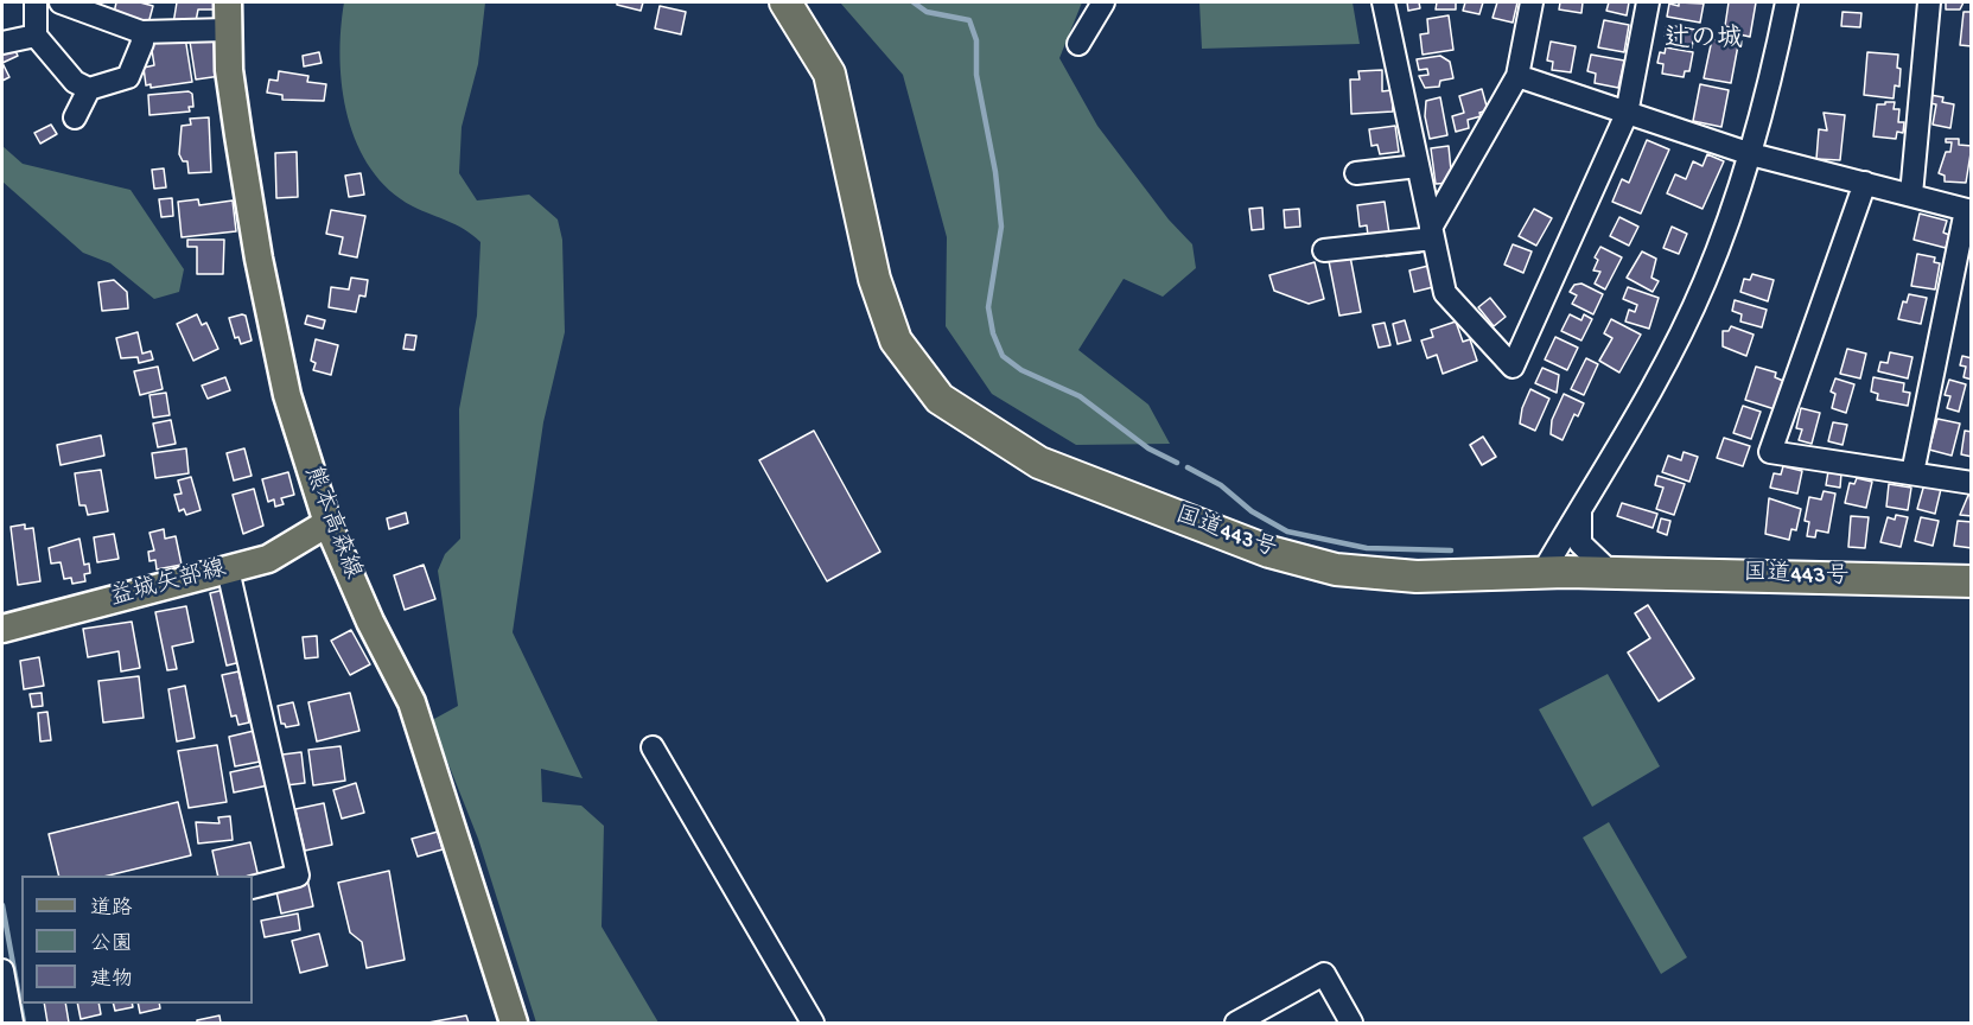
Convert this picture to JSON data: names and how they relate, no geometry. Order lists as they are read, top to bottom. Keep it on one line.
{"streets":{"highway":["国道443号"],"main road":["熊本高森線","益城矢部線"]},"crossings":[["熊本高森線","益城矢部線"]],"districts":["辻の城"],"legend":["道路","公園","建物"]}
